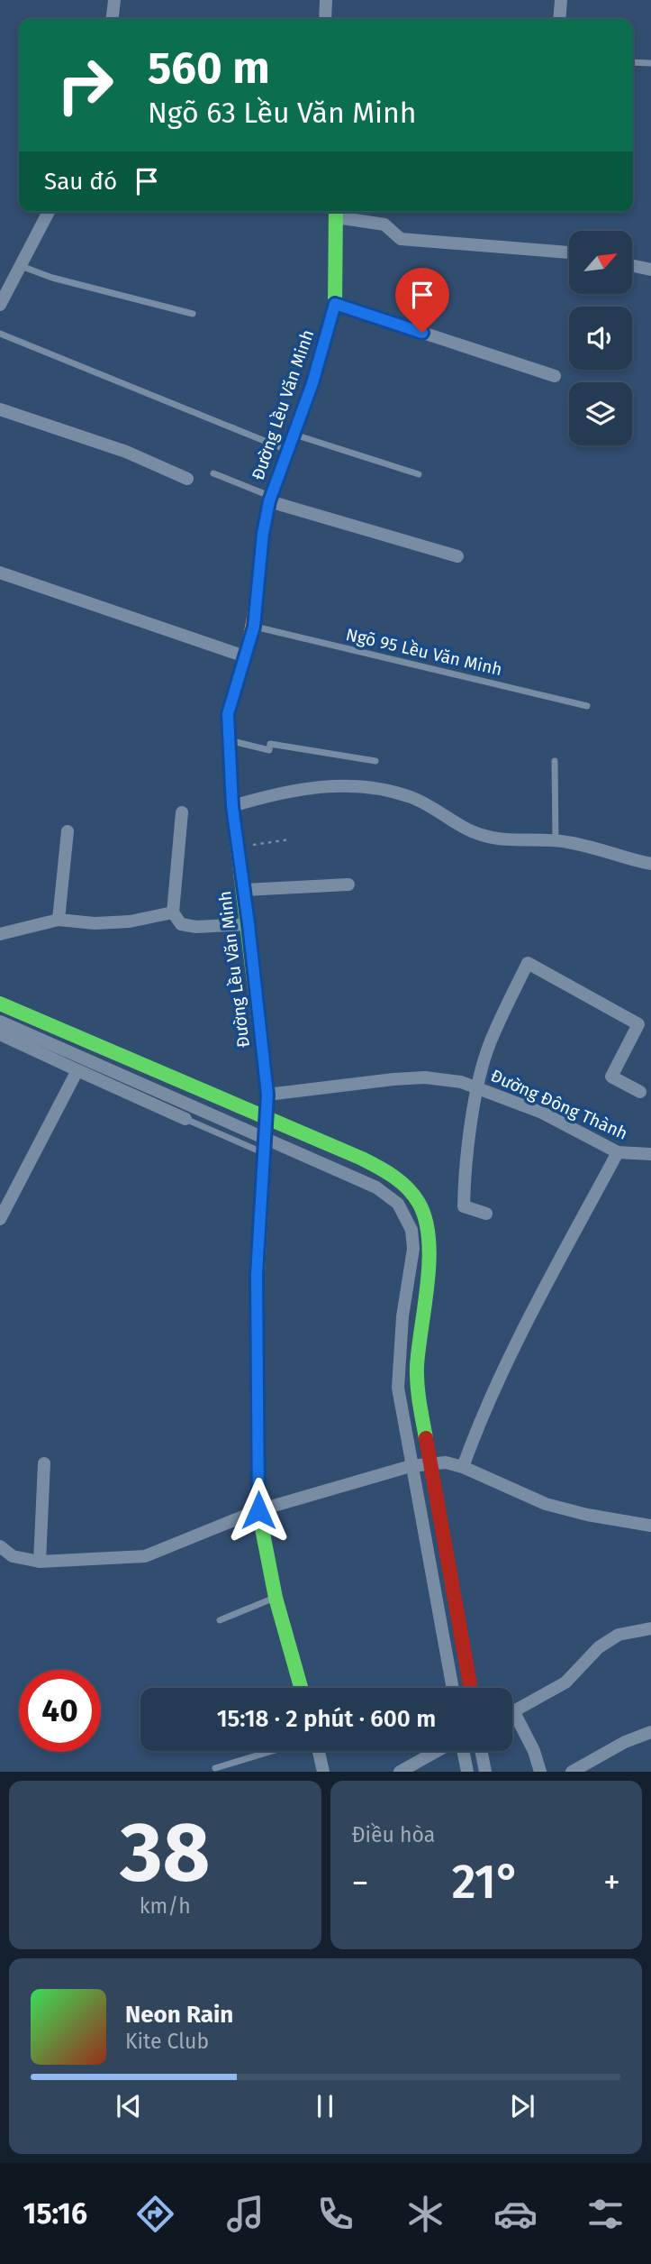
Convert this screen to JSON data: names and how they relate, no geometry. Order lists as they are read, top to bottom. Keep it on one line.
{"streets":{"street":["Đường Lều Văn Minh","Đường Đông Thành"],"lane":["Ngõ 95 Lều Văn Minh"]},"crossings":[["Đường Lều Văn Minh","Ngõ 95 Lều Văn Minh"],["Đường Lều Văn Minh","Đường Đông Thành"]],"north":"top right","page":{"turn":["560 m","Ngõ 63 Lều Văn Minh"],"then":"Sau đó","limit":"40","trip":"15:18 · 2 phút · 600 m","tile":[["38","km/h"],"Điều hòa"],"heat":["−","21°","+"],"song":["Neon Rain","Kite Club"],"tabs":"15:16"}}
